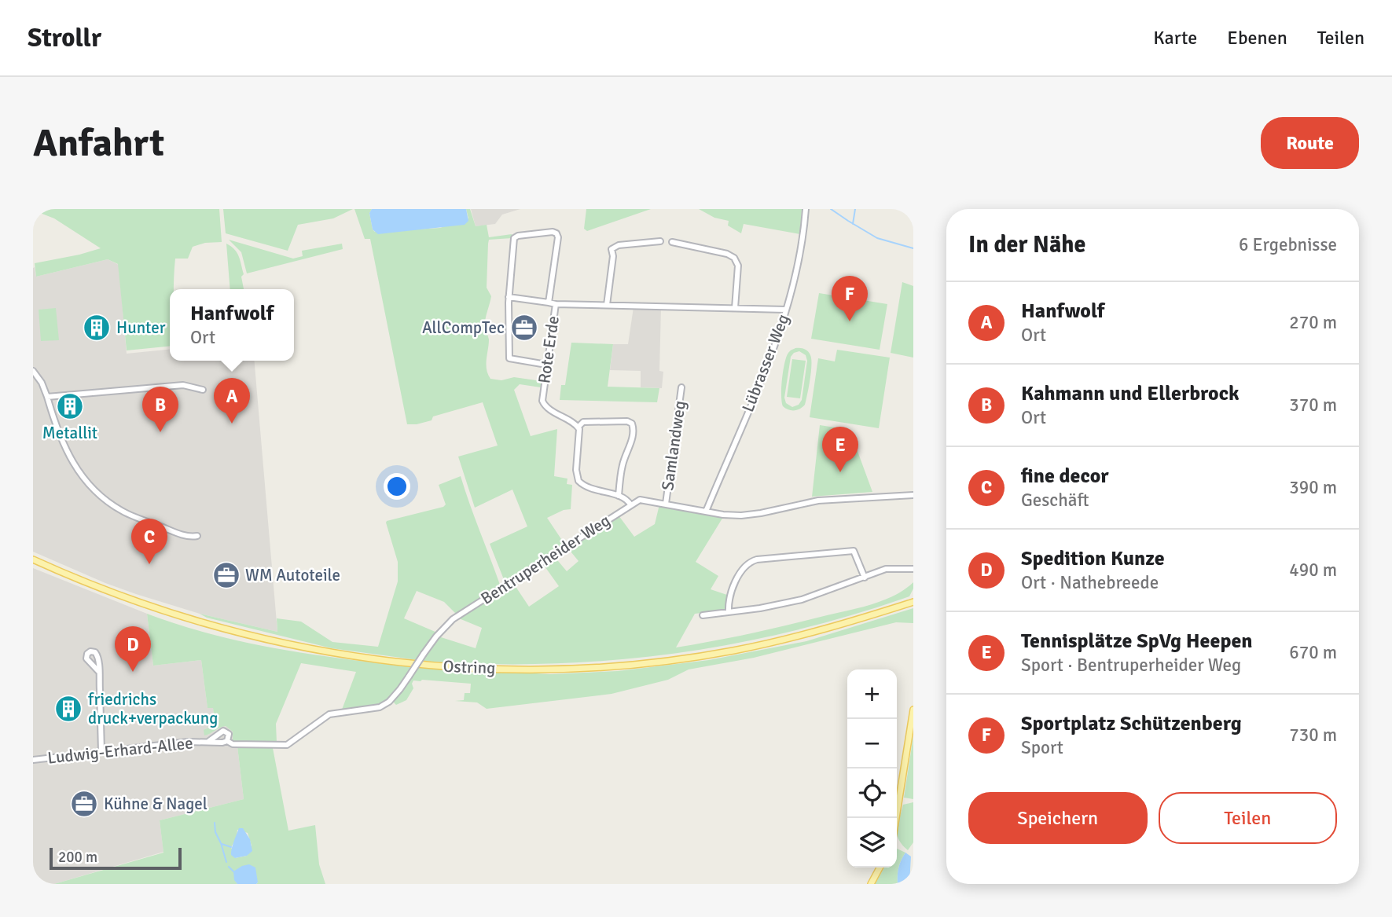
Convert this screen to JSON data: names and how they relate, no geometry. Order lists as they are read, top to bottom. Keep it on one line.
{"streets":{"main road":["Ostring"],"street":["Rote Erde","Lübrasser Weg","Samlandweg","Bentruperheider Weg","Ludwig-Erhard-Allee"]},"crossings":[["Rote Erde","Lübrasser Weg"],["Lübrasser Weg","Bentruperheider Weg"],["Samlandweg","Bentruperheider Weg"],["Bentruperheider Weg","Ludwig-Erhard-Allee"]],"places":{"building":["Hunter","Metallit","friedrichs druck+verpackung"],"office":["AllCompTec","WM Autoteile","Kühne & Nagel"]},"scale_bar":"200 m","page":{"header":"Strollr","nav":["Karte","Ebenen","Teilen"],"buttons":["Route",["Speichern","Teilen"]],"title":"Anfahrt","heading":["In der Nähe","6 Ergebnisse"],"pins":["F","A","B","E","C","D"],"list":[{"mark":"A","name":"Hanfwolf","note":"Ort","value":"270 m"},{"mark":"B","name":"Kahmann und Ellerbrock","note":"Ort","value":"370 m"},{"mark":"C","name":"fine decor","note":"Geschäft","value":"390 m"},{"mark":"D","name":"Spedition Kunze","note":"Ort · Nathebreede","value":"490 m"},{"mark":"E","name":"Tennisplätze SpVg Heepen","note":"Sport · Bentruperheider Weg","value":"670 m"},{"mark":"F","name":"Sportplatz Schützenberg","note":"Sport","value":"730 m"}],"popup":["Hanfwolf","Ort"],"map_buttons":["+","−"],"scale":"200 m"}}
